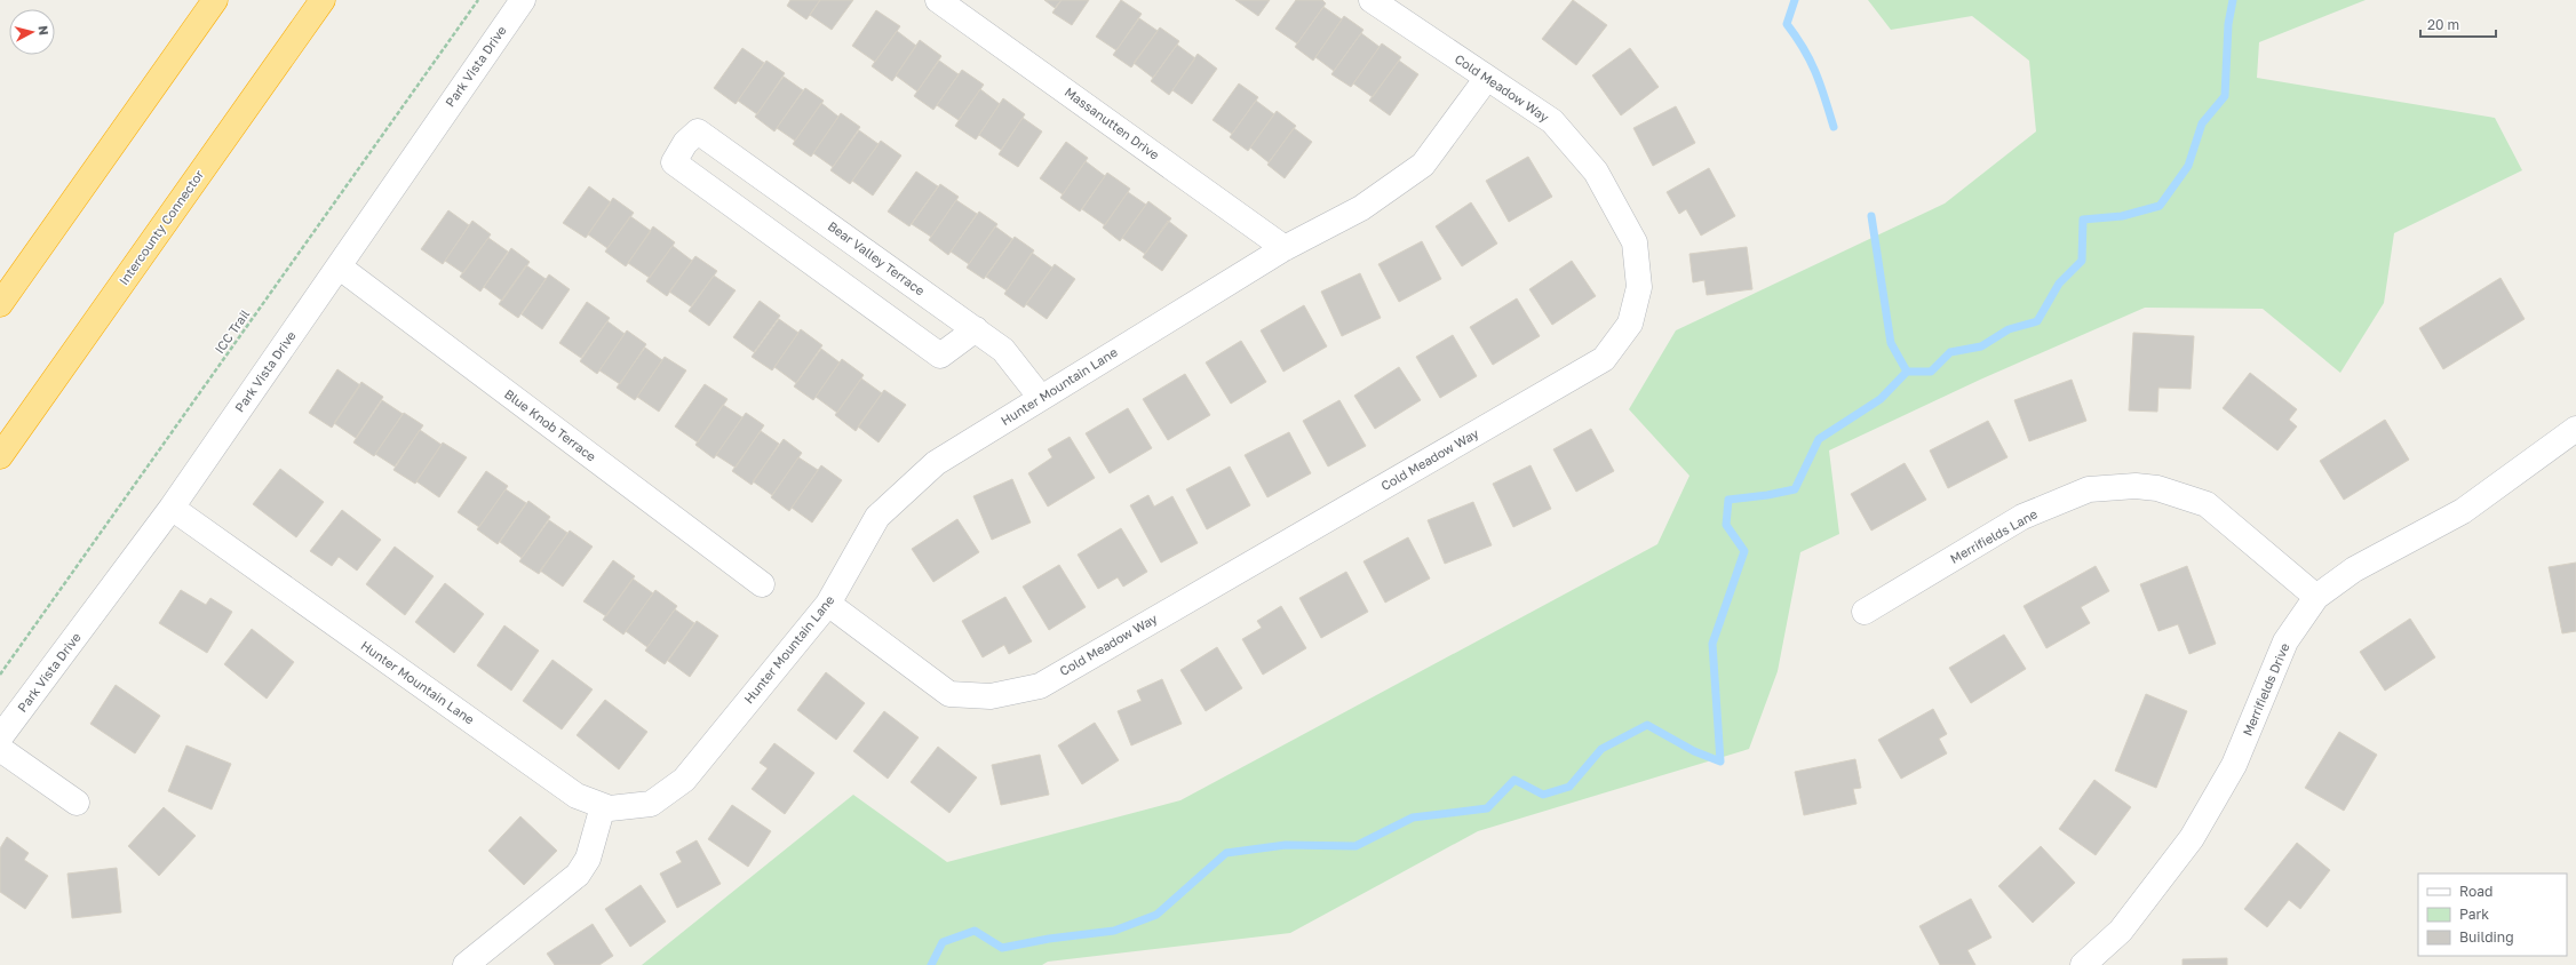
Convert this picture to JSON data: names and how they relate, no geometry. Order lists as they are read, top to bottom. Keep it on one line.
{"streets":{"highway":["Intercounty Connector"],"street":["Park Vista Drive","Cold Meadow Way","Massanutten Drive","Bear Valley Terrace","Hunter Mountain Lane","Blue Knob Terrace","Merrifields Lane","Merrifields Drive"],"path":["ICC Trail"]},"crossings":[["Park Vista Drive","Hunter Mountain Lane"],["Park Vista Drive","Blue Knob Terrace"],["Cold Meadow Way","Hunter Mountain Lane"],["Massanutten Drive","Hunter Mountain Lane"],["Bear Valley Terrace","Hunter Mountain Lane"],["Merrifields Lane","Merrifields Drive"]],"legend":["Road","Park","Building"],"scale_bar":"20 m","north":"right"}
